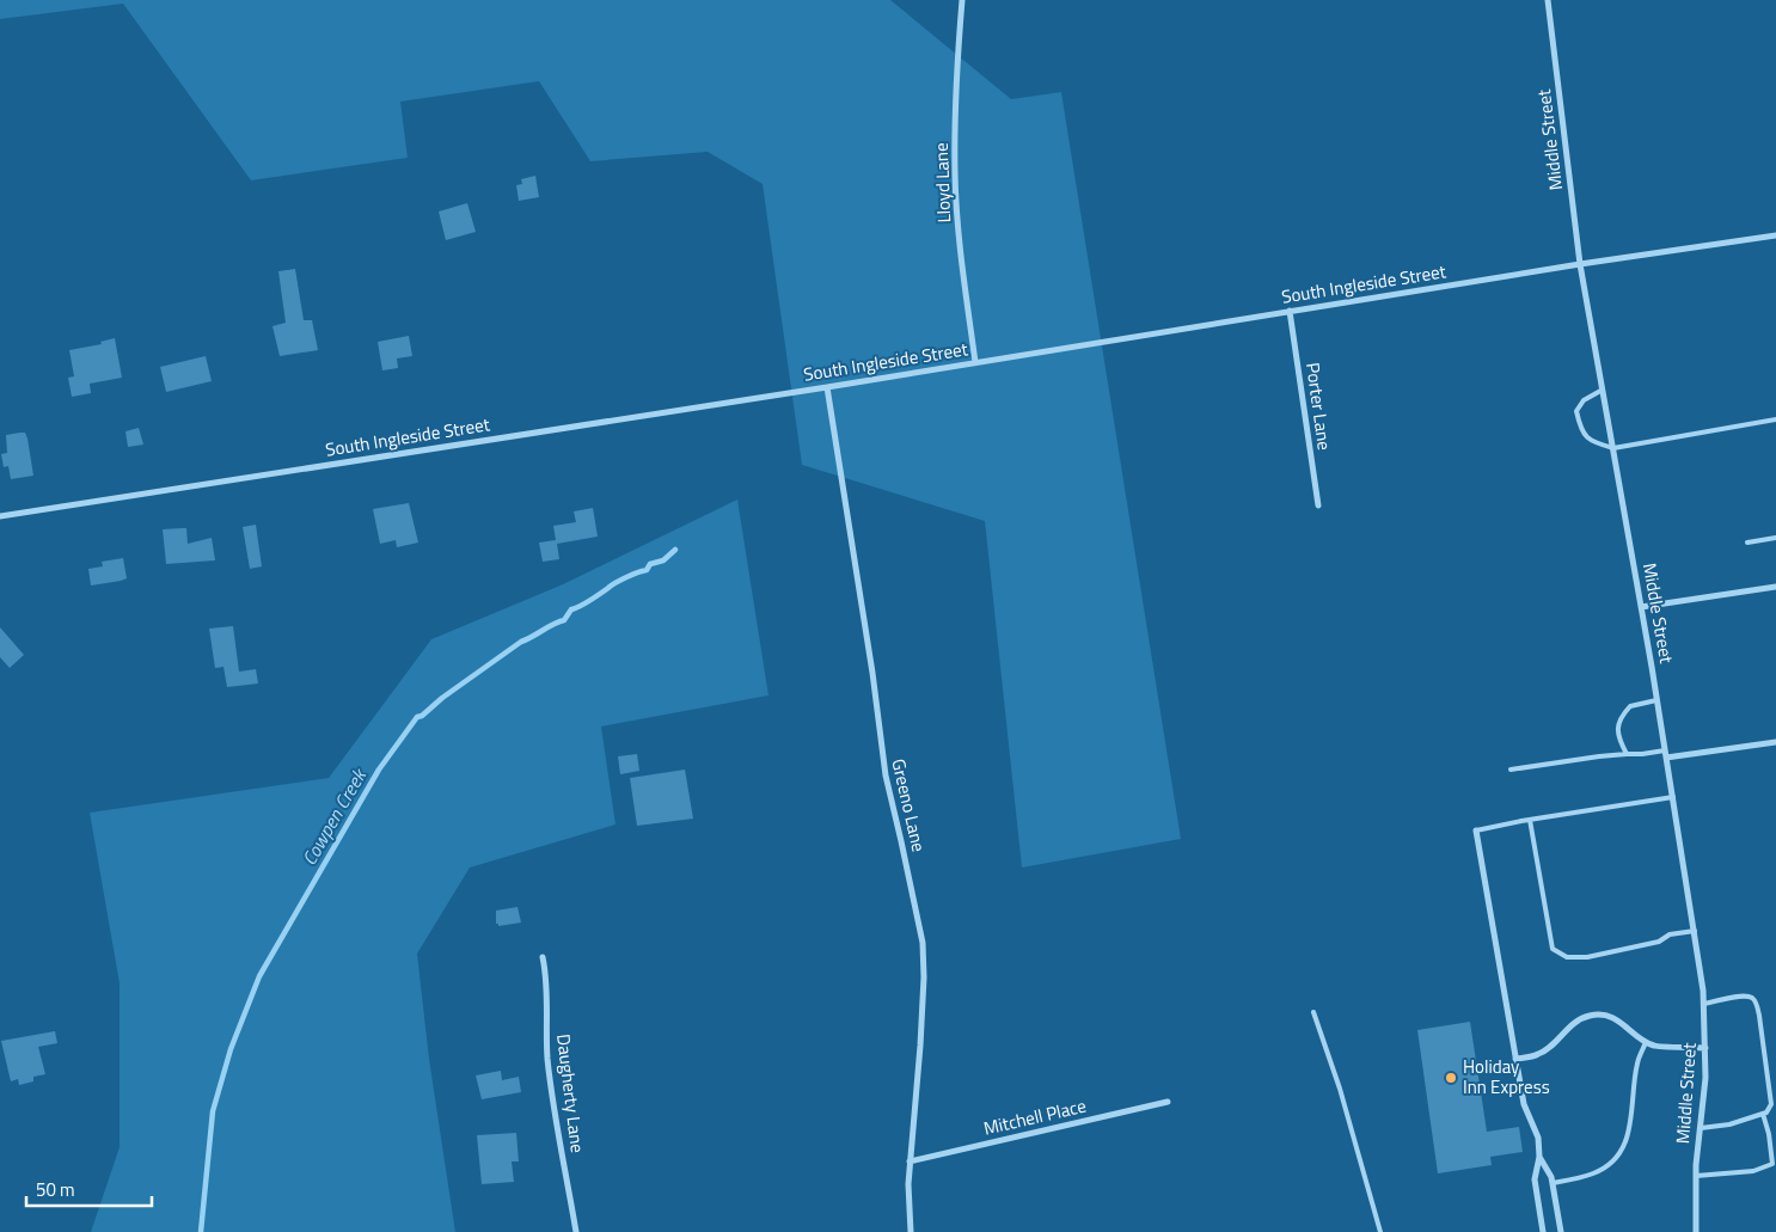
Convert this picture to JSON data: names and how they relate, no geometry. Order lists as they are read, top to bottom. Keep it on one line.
{"streets":{"street":["Middle Street","Lloyd Lane","South Ingleside Street","Porter Lane","Greeno Lane","Daugherty Lane","Mitchell Place"]},"crossings":[["Middle Street","South Ingleside Street"],["Lloyd Lane","South Ingleside Street"],["South Ingleside Street","Porter Lane"],["South Ingleside Street","Greeno Lane"],["Greeno Lane","Mitchell Place"]],"water":["Cowpen Creek"],"places":["Holiday Inn Express"],"scale_bar":"50 m"}
